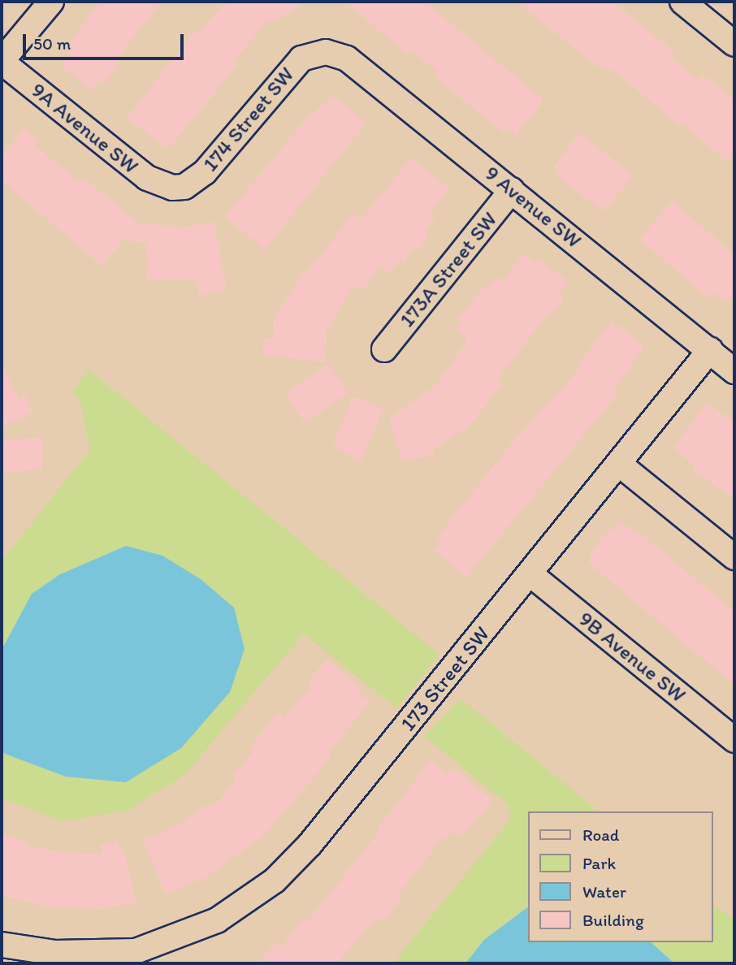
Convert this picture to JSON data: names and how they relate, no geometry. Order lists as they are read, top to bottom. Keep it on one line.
{"streets":{"street":["174 Street SW","9A Avenue SW","9 Avenue SW","173A Street SW","9B Avenue SW","173 Street SW"]},"crossings":[["174 Street SW","9A Avenue SW"],["174 Street SW","9 Avenue SW"],["9 Avenue SW","173A Street SW"],["9 Avenue SW","173 Street SW"],["9B Avenue SW","173 Street SW"]],"legend":["Road","Park","Water","Building"],"scale_bar":"50 m"}
